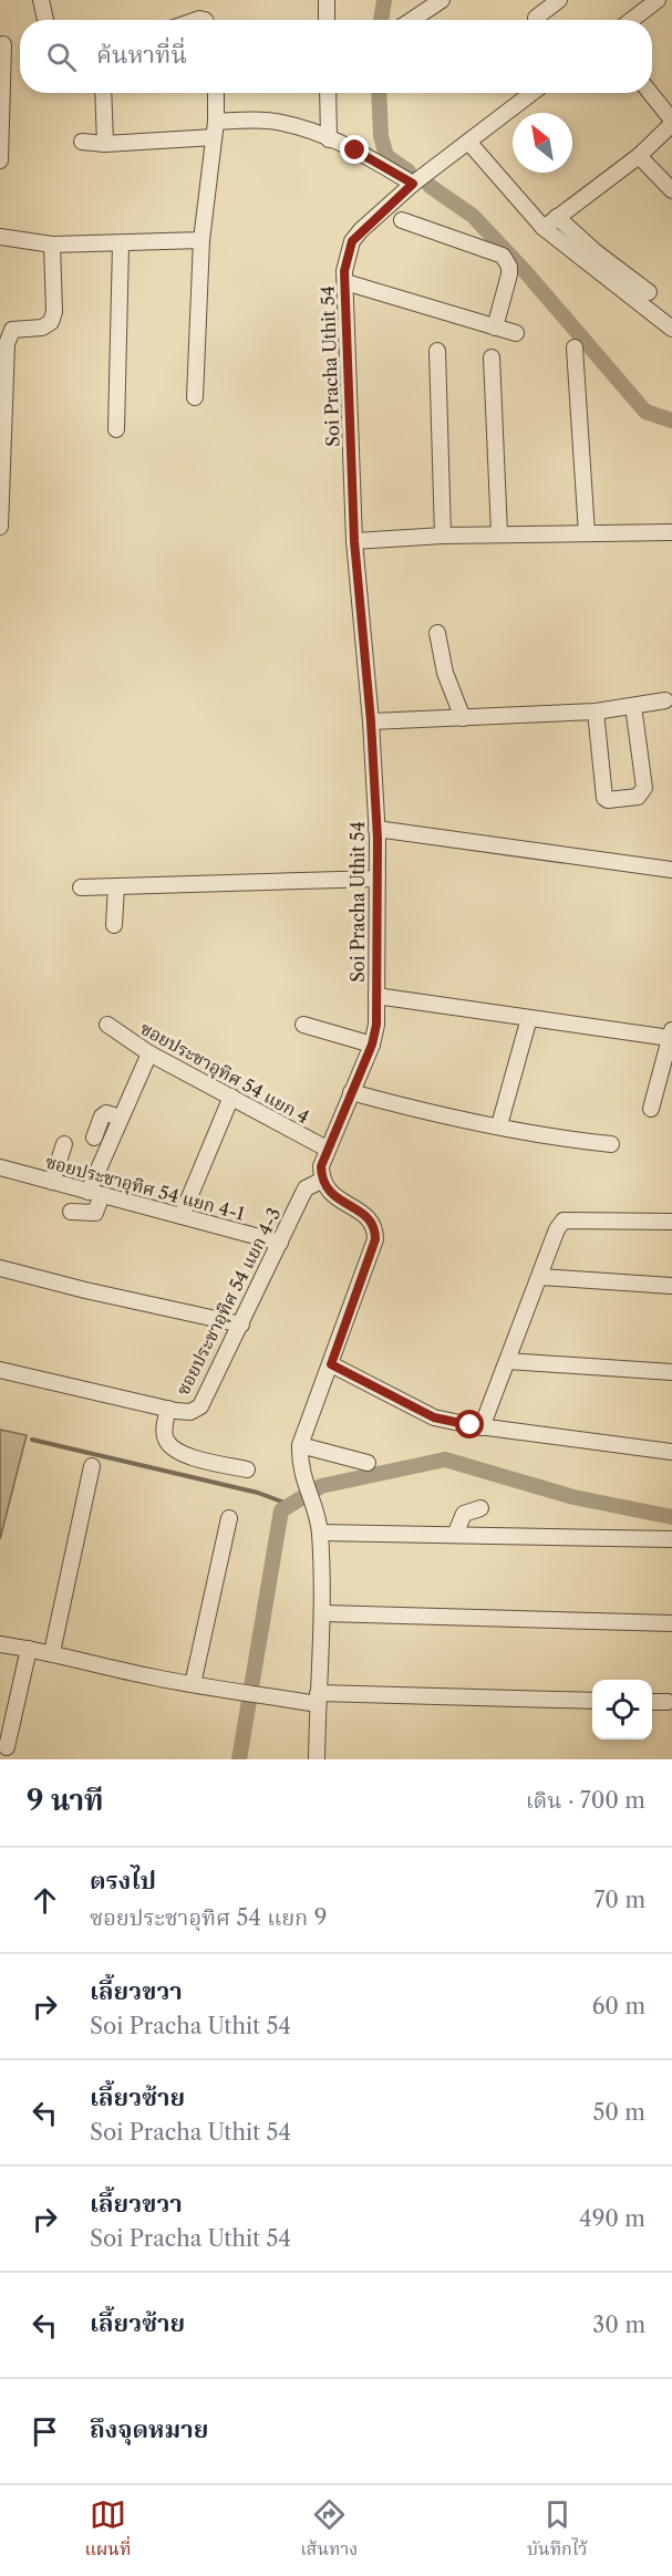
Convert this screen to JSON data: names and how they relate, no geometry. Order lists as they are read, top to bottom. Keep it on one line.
{"streets":{"street":["Soi Pracha Uthit 54","ซอยประชาอุทิศ 54 แยก 4","ซอยประชาอุทิศ 54 แยก 4-1","ซอยประชาอุทิศ 54 แยก 4-3"]},"crossings":[["Soi Pracha Uthit 54","ซอยประชาอุทิศ 54 แยก 4"],["Soi Pracha Uthit 54","ซอยประชาอุทิศ 54 แยก 4-3"],["ซอยประชาอุทิศ 54 แยก 4-1","ซอยประชาอุทิศ 54 แยก 4-3"]],"north":"top left","page":{"search":"ค้นหาที่นี่","heading":["9 นาที","เดิน · 700 m"],"list":[["ตรงไป","ซอยประชาอุทิศ 54 แยก 9","70 m"],["เลี้ยวขวา","Soi Pracha Uthit 54","60 m"],["เลี้ยวซ้าย","Soi Pracha Uthit 54","50 m"],["เลี้ยวขวา","Soi Pracha Uthit 54","490 m"],["เลี้ยวซ้าย","30 m"],"ถึงจุดหมาย"],"nav":["แผนที่","เส้นทาง","บันทึกไว้"]}}
